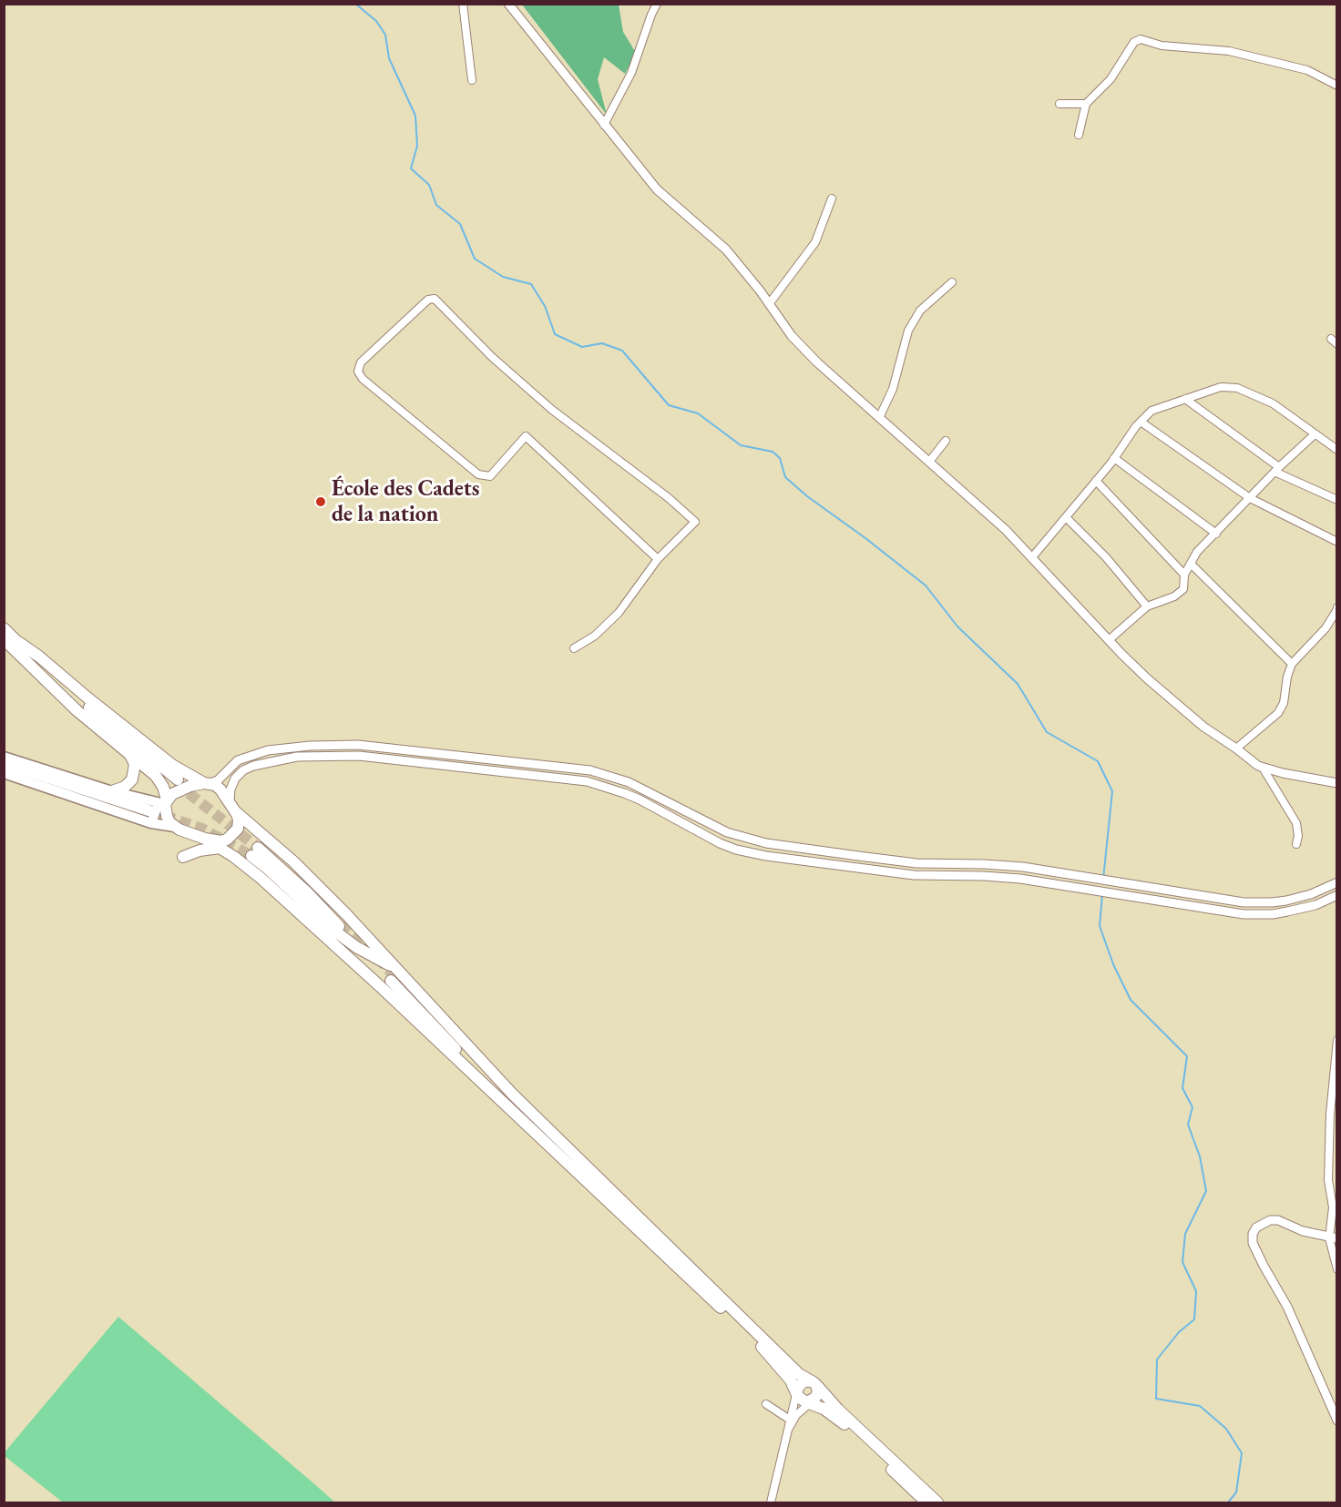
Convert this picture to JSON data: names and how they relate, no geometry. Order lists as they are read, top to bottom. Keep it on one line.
{"places":["École des Cadets de la nation"]}
